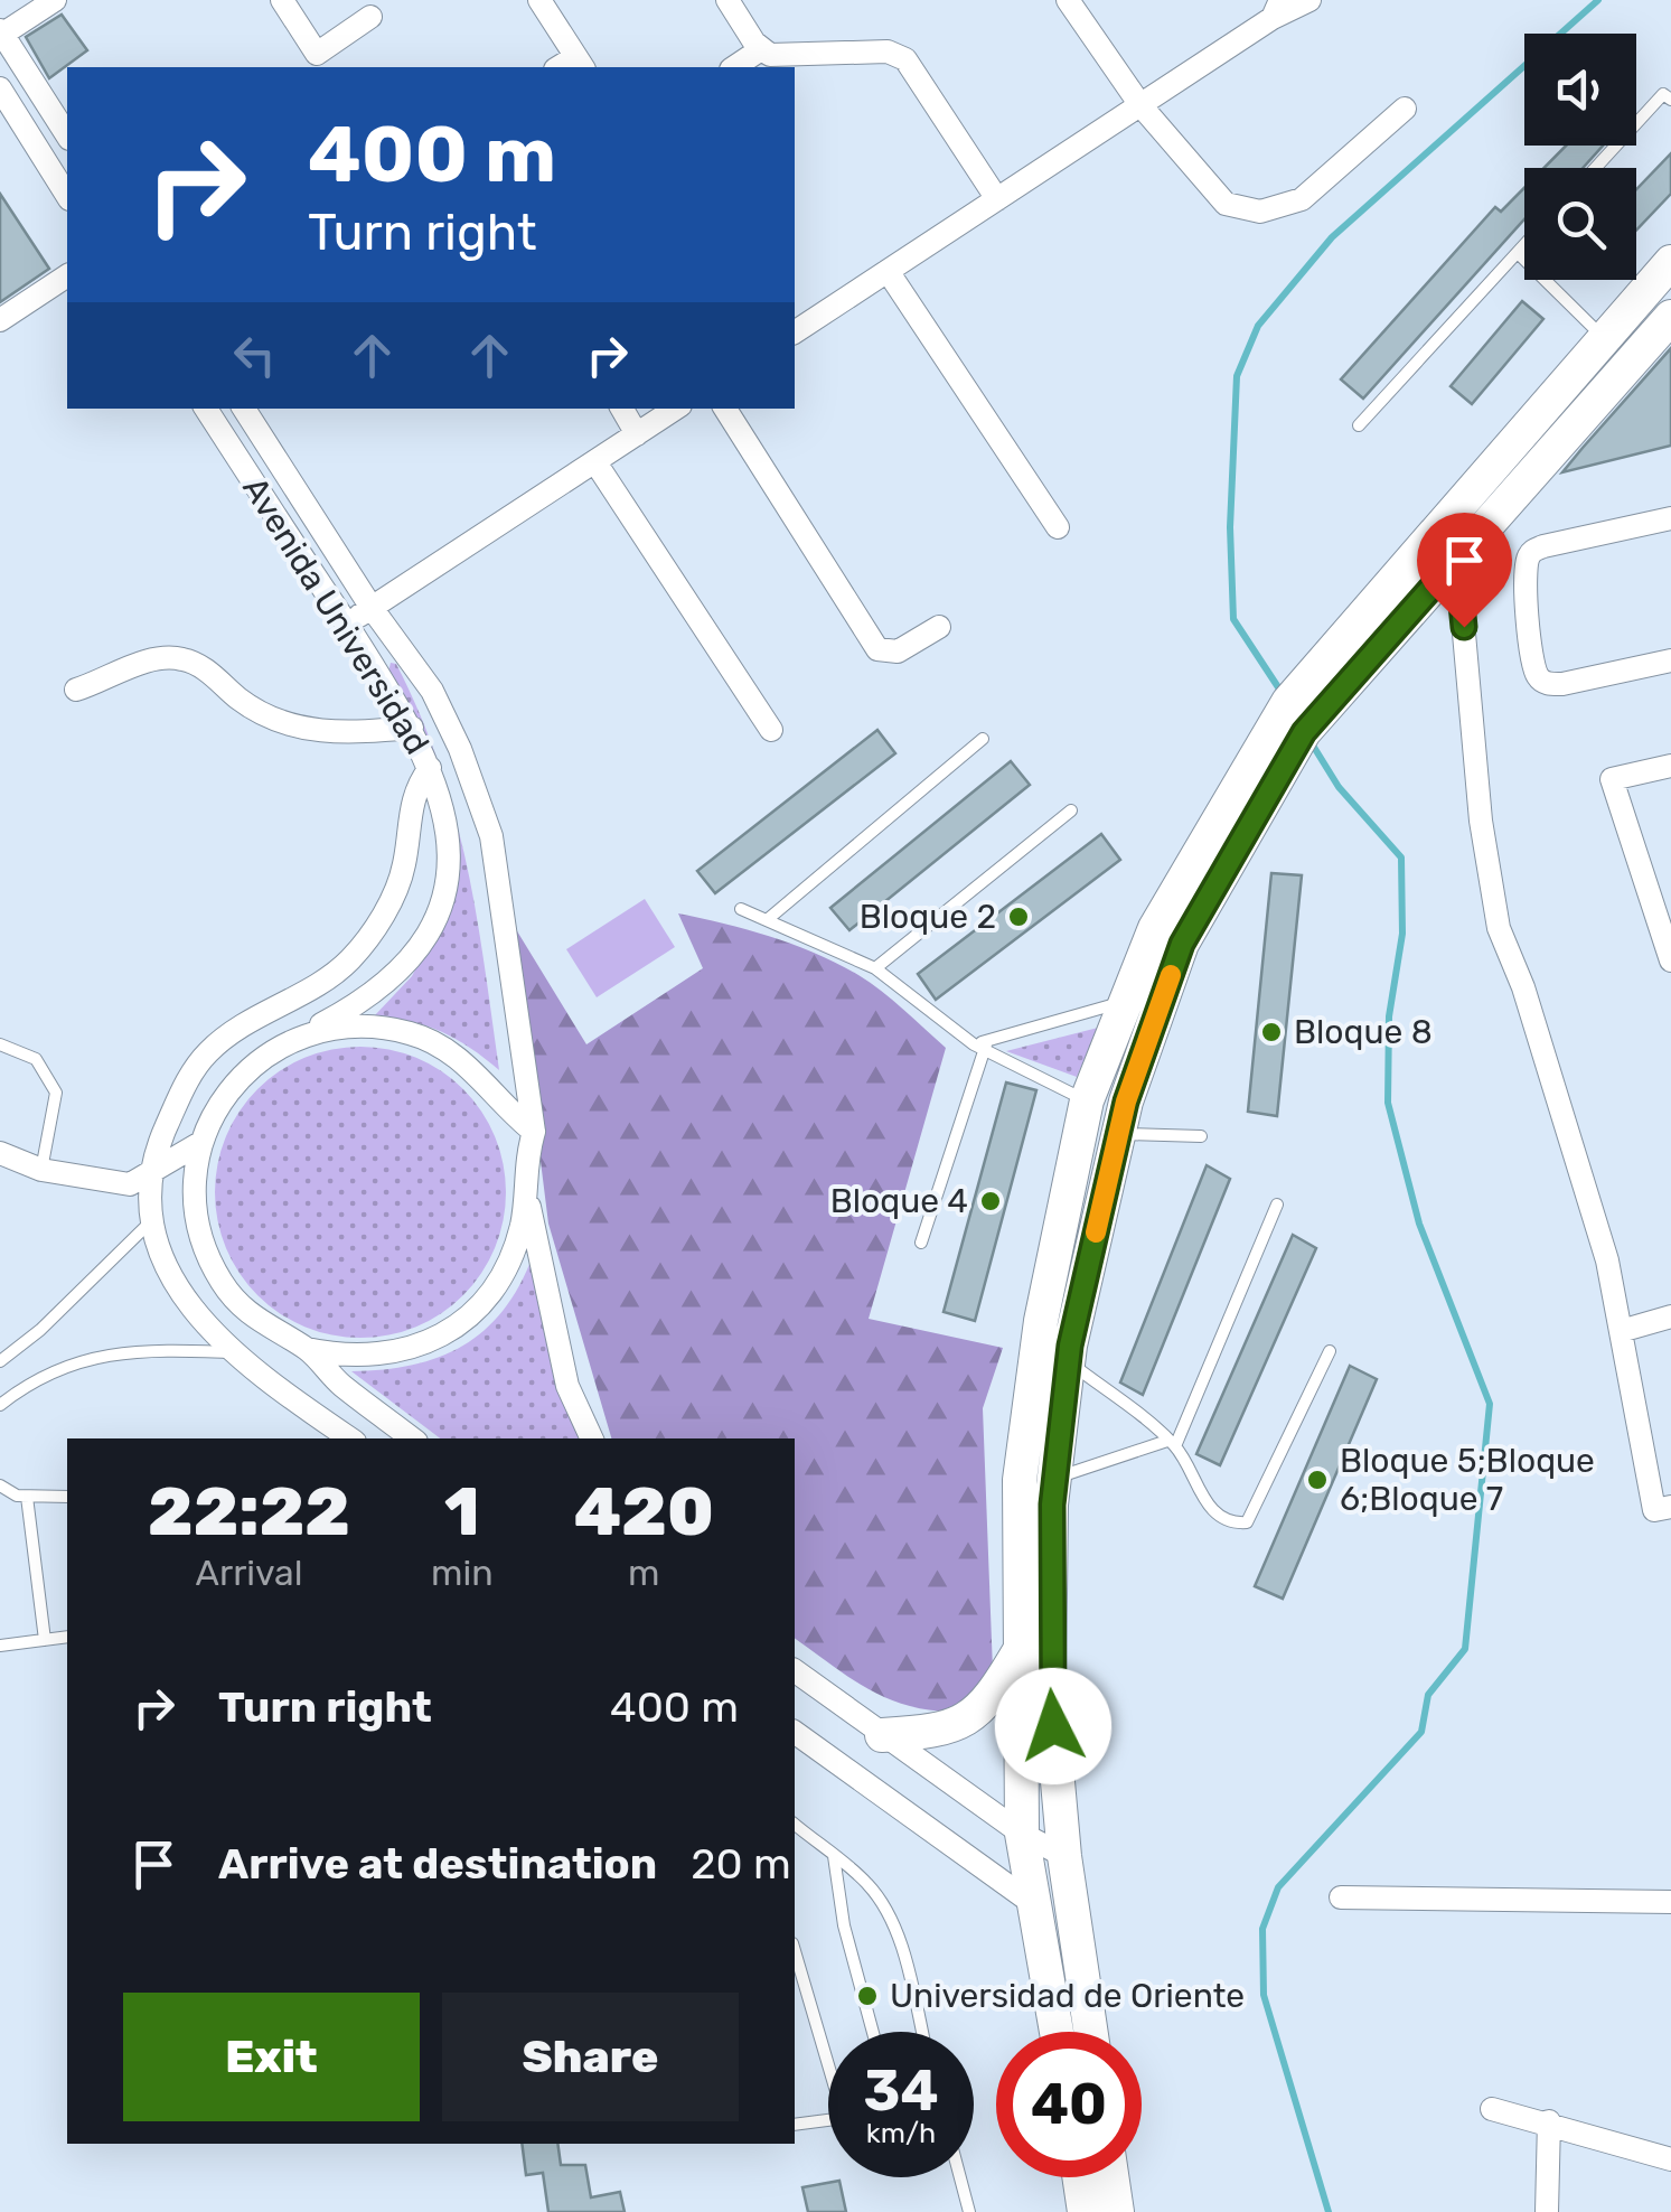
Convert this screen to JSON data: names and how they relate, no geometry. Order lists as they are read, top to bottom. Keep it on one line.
{"streets":{"street":["Avenida Universidad"]},"places":["Bloque 2","Bloque 8","Bloque 4","Bloque 5;Bloque 6;Bloque 7","Universidad de Oriente"],"page":{"turn":["400 m","Turn right"],"eta":["22:22","Arrival","1","min","420","m"],"list":[{"name":"Turn right","value":"400 m"},{"name":"Arrive at destination","value":"20 m"}],"buttons":["Exit","Share"],"speed":"34 km/h","limit":"40"}}
